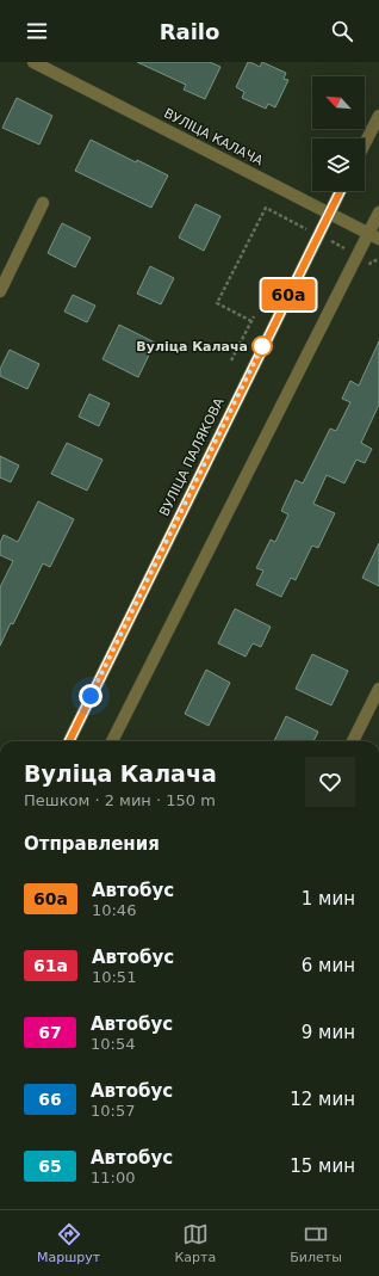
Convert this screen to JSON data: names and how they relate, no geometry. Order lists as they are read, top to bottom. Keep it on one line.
{"streets":{"street":["ВУЛІЦА КАЛАЧА","ВУЛІЦА ПАЛЯКОВА"]},"crossings":[["ВУЛІЦА КАЛАЧА","ВУЛІЦА ПАЛЯКОВА"]],"places":["Вуліца Калача"],"lines":["bus line 60а"],"north":"top left","page":{"header":"Railo","on_map":"60а","heading":[["Вуліца Калача","Пешком · 2 мин · 150 m"],"Отправления"],"list":[{"mark":"60а","name":"Автобус","note":"10:46","value":"1 мин"},{"mark":"61а","name":"Автобус","note":"10:51","value":"6 мин"},{"mark":"67","name":"Автобус","note":"10:54","value":"9 мин"},{"mark":"66","name":"Автобус","note":"10:57","value":"12 мин"},{"mark":"65","name":"Автобус","note":"11:00","value":"15 мин"}],"tabs":["Маршрут","Карта","Билеты"]}}
